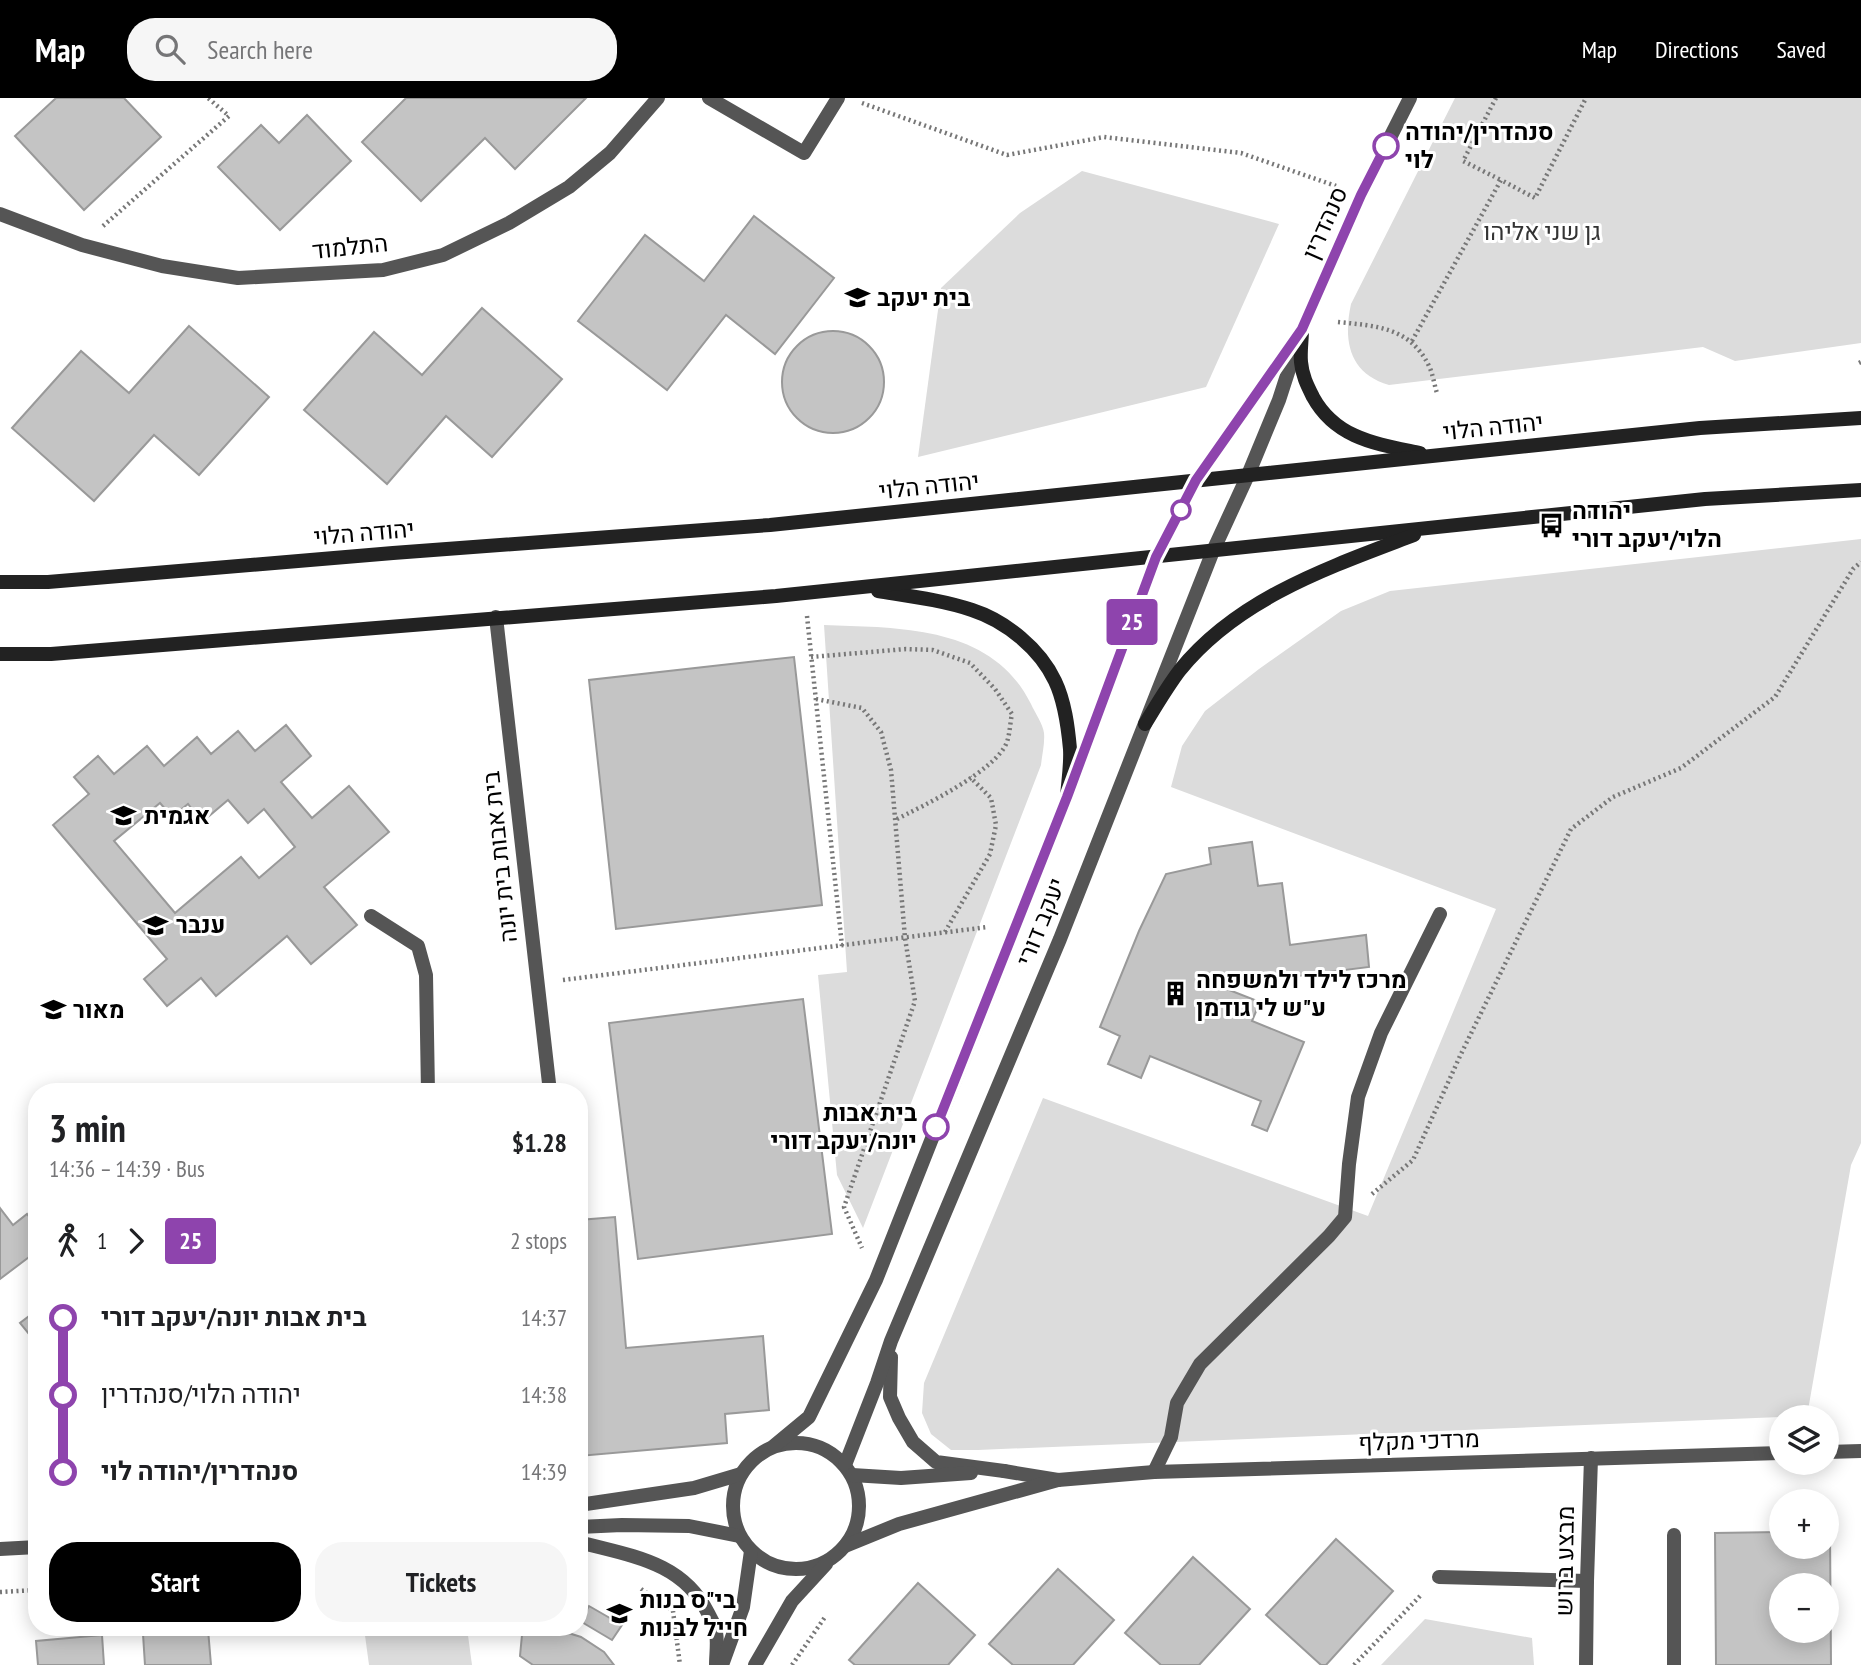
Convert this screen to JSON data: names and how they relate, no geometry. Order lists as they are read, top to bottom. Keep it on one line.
{"streets":{"main road":["יהודה הלוי"],"street":["סנהדרין","התלמוד","בית אבות בית יונה","יעקב דורי","מרדכי מקלף","מבצע ברוש"]},"crossings":[["סנהדרין","יהודה הלוי"],["סנהדרין","יעקב דורי"],["יהודה הלוי","יעקב דורי"],["יעקב דורי","מרדכי מקלף"],["מרדכי מקלף","מבצע ברוש"]],"parks":["גן שני אליהו"],"places":{"other":["סנהדרין/יהודה לוי","בית אבות יונה/יעקב דורי"],"school or university":["בית יעקב","אגמית","ענבר","מאור","בי\"ס בנות חייל לבנות"],"bus stop":["יהודה הלוי/יעקב דורי"],"building":["מרכז לילד ולמשפחה ע\"ש לי גודמן"]},"lines":["bus line 25"],"page":{"header":"Map","search":"Search here","nav":["Map","Directions","Saved"],"on_map":"25","heading":["3 min","14:36 – 14:39 · Bus","$1.28"],"legs":["1","25","2 stops"],"list":[{"name":"בית אבות יונה/יעקב דורי","value":"14:37"},{"name":"יהודה הלוי/סנהדרין","value":"14:38"},{"name":"סנהדרין/יהודה לוי","value":"14:39"}],"map_buttons":["+","−"],"buttons":["Start","Tickets"]}}
